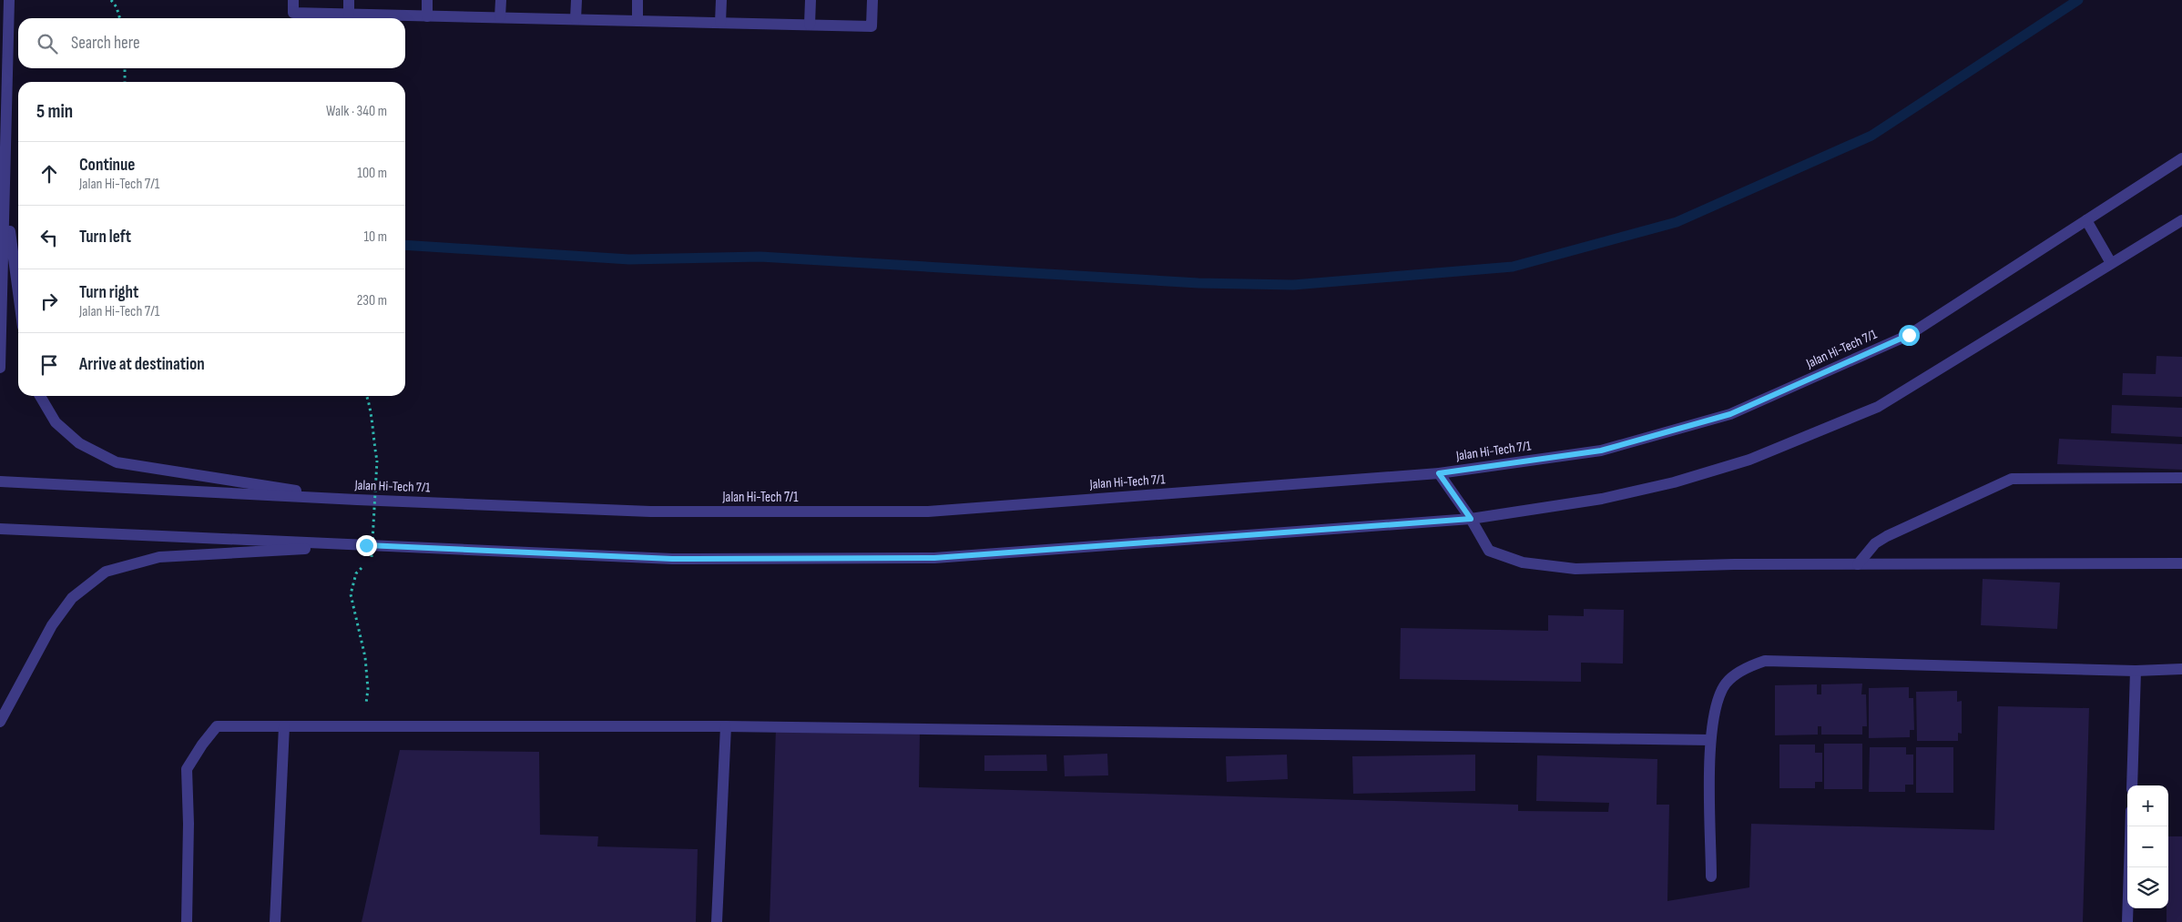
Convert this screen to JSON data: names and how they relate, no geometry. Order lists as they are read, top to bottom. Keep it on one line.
{"streets":{"street":["Jalan Hi-Tech 7/1"]},"page":{"search":"Search here","heading":["5 min","Walk · 340 m"],"list":[["Continue","Jalan Hi-Tech 7/1","100 m"],["Turn left","10 m"],["Turn right","Jalan Hi-Tech 7/1","230 m"],"Arrive at destination"],"map_buttons":["+","−"]}}
